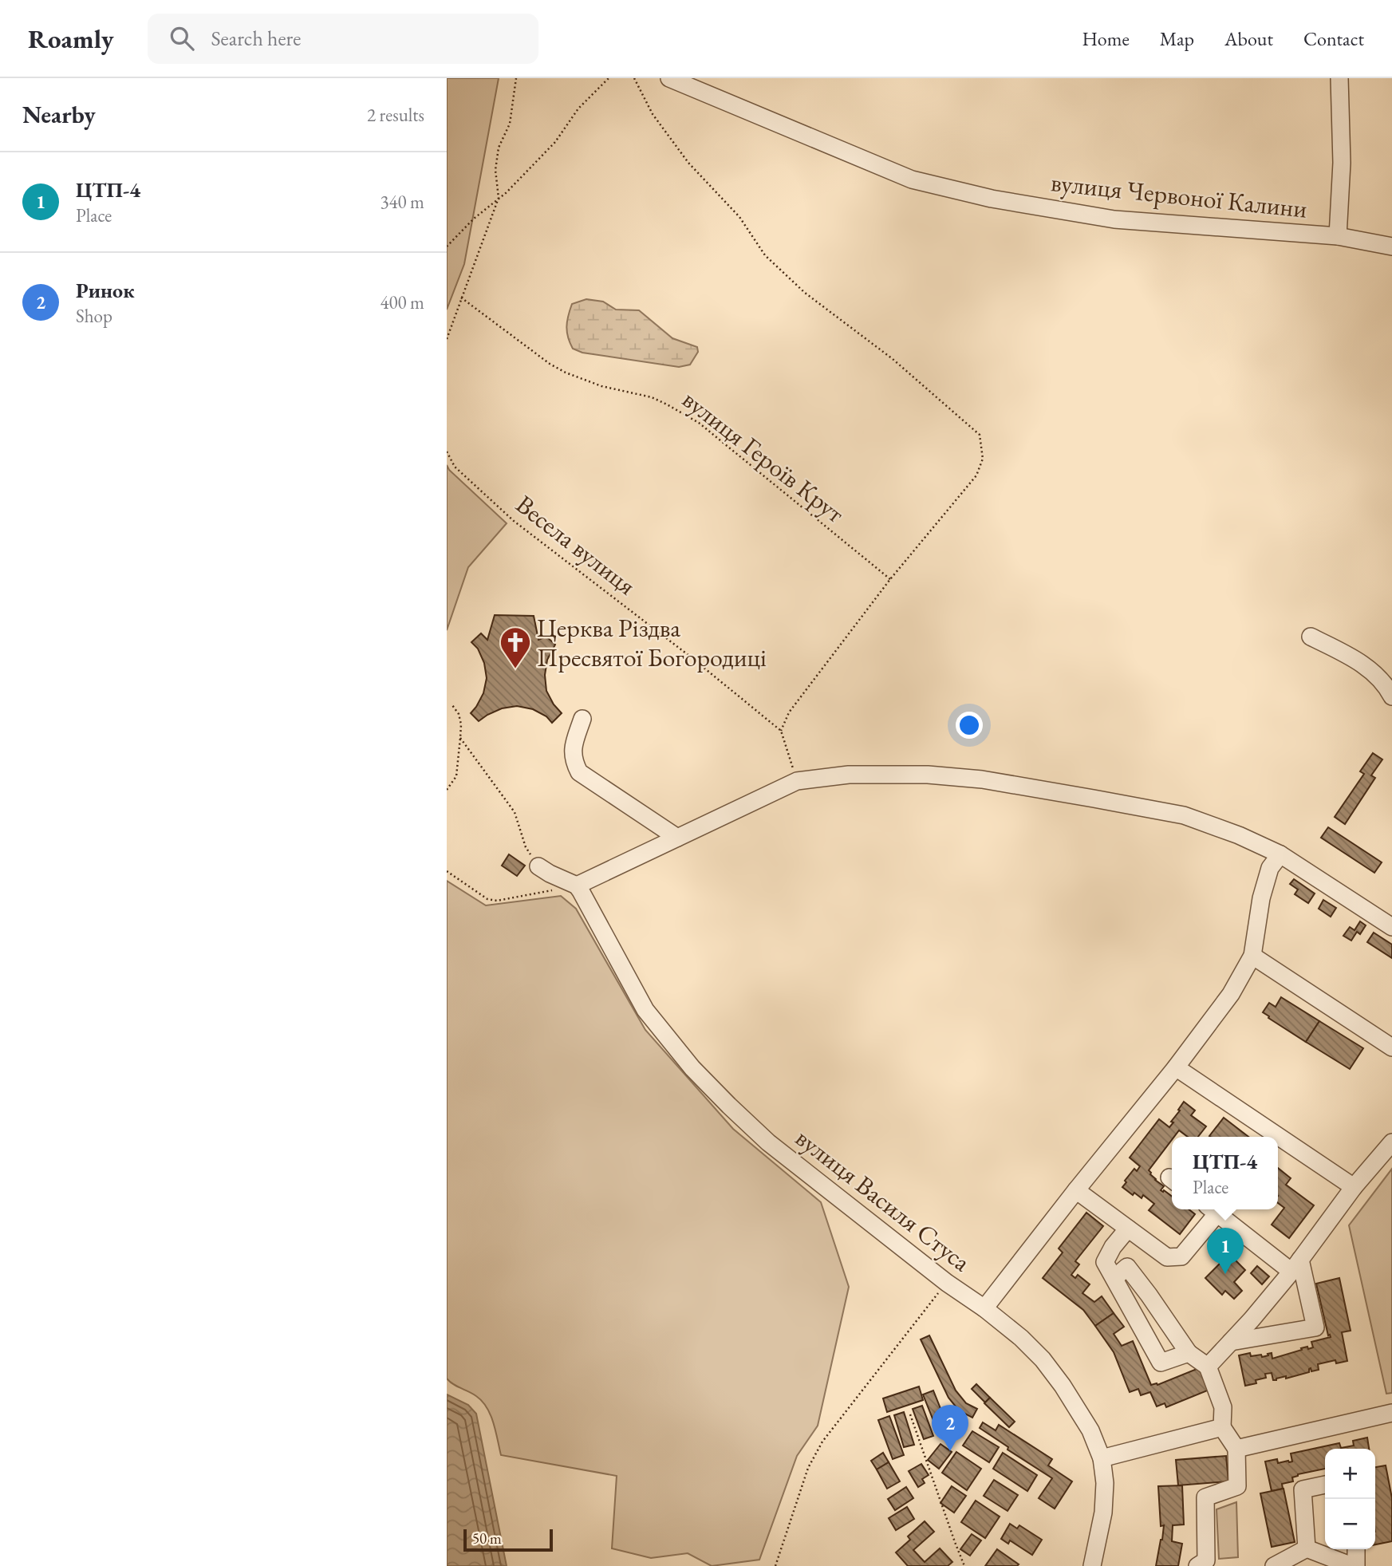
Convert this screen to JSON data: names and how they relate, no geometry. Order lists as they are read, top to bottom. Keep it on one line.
{"streets":{"street":["вулиця Червоної Калини","вулиця Василя Стуса"],"path":["вулиця Героїв Крут","Весела вулиця"]},"places":{"church":["Церква Різдва Пресвятої Богородиці"]},"scale_bar":"50 m","page":{"header":"Roamly","search":"Search here","nav":["Home","Map","About","Contact"],"heading":["Nearby","2 results"],"list":[{"mark":"1","name":"ЦТП-4","note":"Place","value":"340 m"},{"mark":"2","name":"Ринок","note":"Shop","value":"400 m"}],"popup":["ЦТП-4","Place"],"pins":["1","2"],"map_buttons":["+","−"],"scale":"50 m"}}
